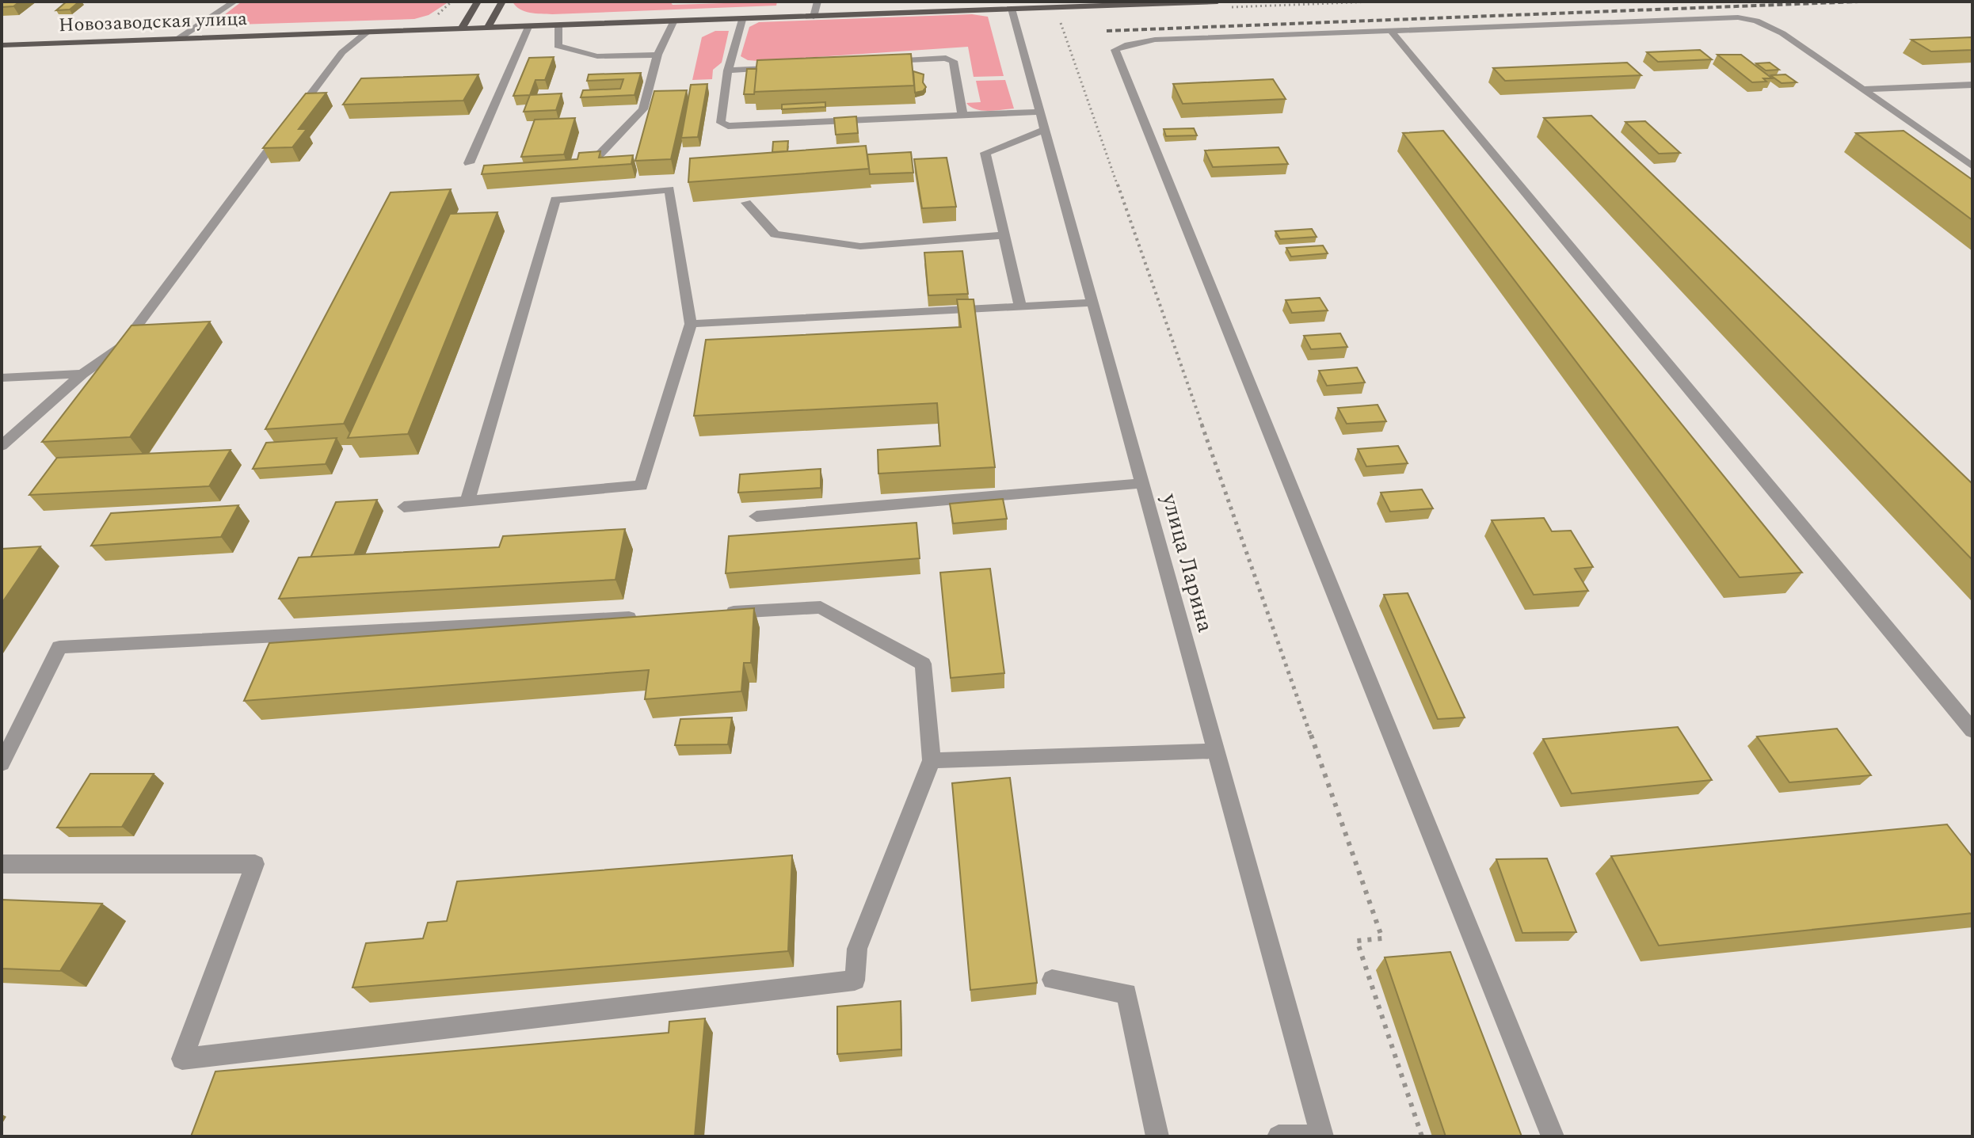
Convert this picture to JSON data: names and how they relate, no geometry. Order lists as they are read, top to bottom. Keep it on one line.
{"streets":{"main road":["Новозаводская улица"],"street":["улица Ларина"]},"crossings":[["Новозаводская улица","улица Ларина"]]}
